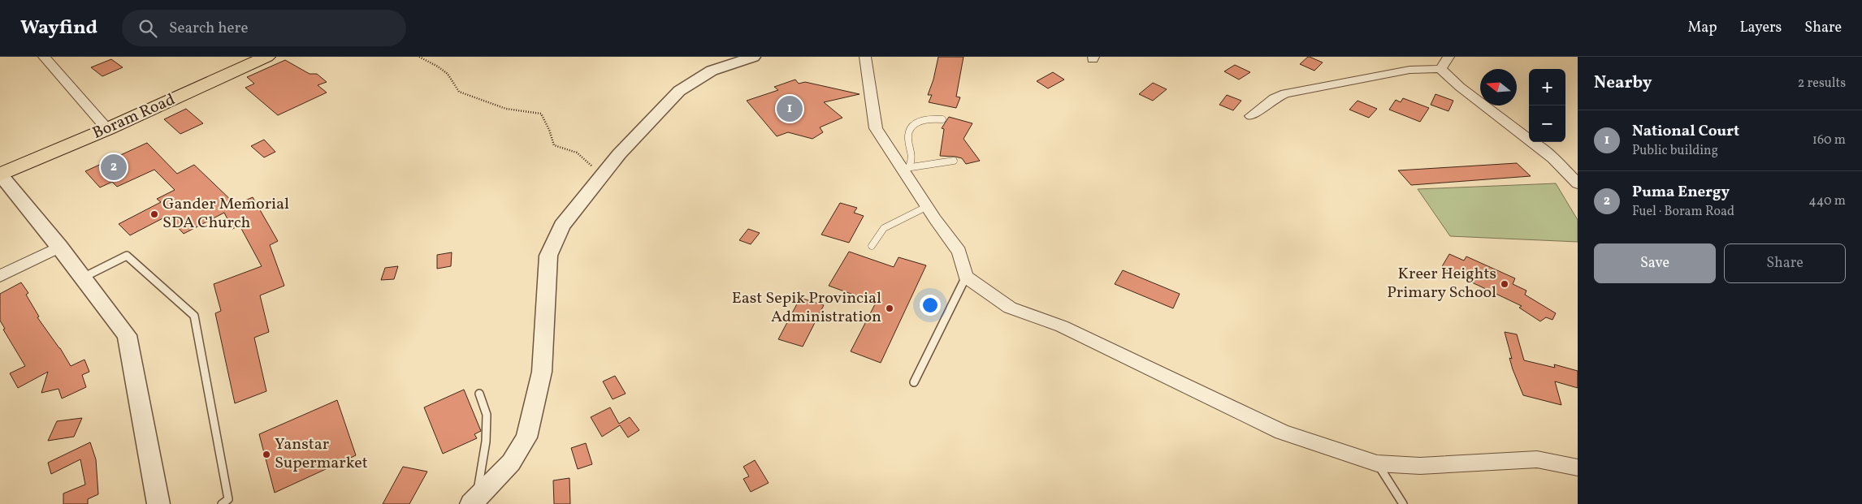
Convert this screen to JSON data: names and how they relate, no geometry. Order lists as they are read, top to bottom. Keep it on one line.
{"streets":{"main road":["Boram Road"]},"places":["Gander Memorial SDA Church","Kreer Heights Primary School","East Sepik Provincial Administration","Yanstar Supermarket"],"north":"left","page":{"header":"Wayfind","search":"Search here","nav":["Map","Layers","Share"],"heading":["Nearby","2 results"],"map_buttons":["+","−"],"pins":["1","2"],"list":[{"mark":"1","name":"National Court","note":"Public building","value":"160 m"},{"mark":"2","name":"Puma Energy","note":"Fuel · Boram Road","value":"440 m"}],"buttons":["Save","Share"]}}
